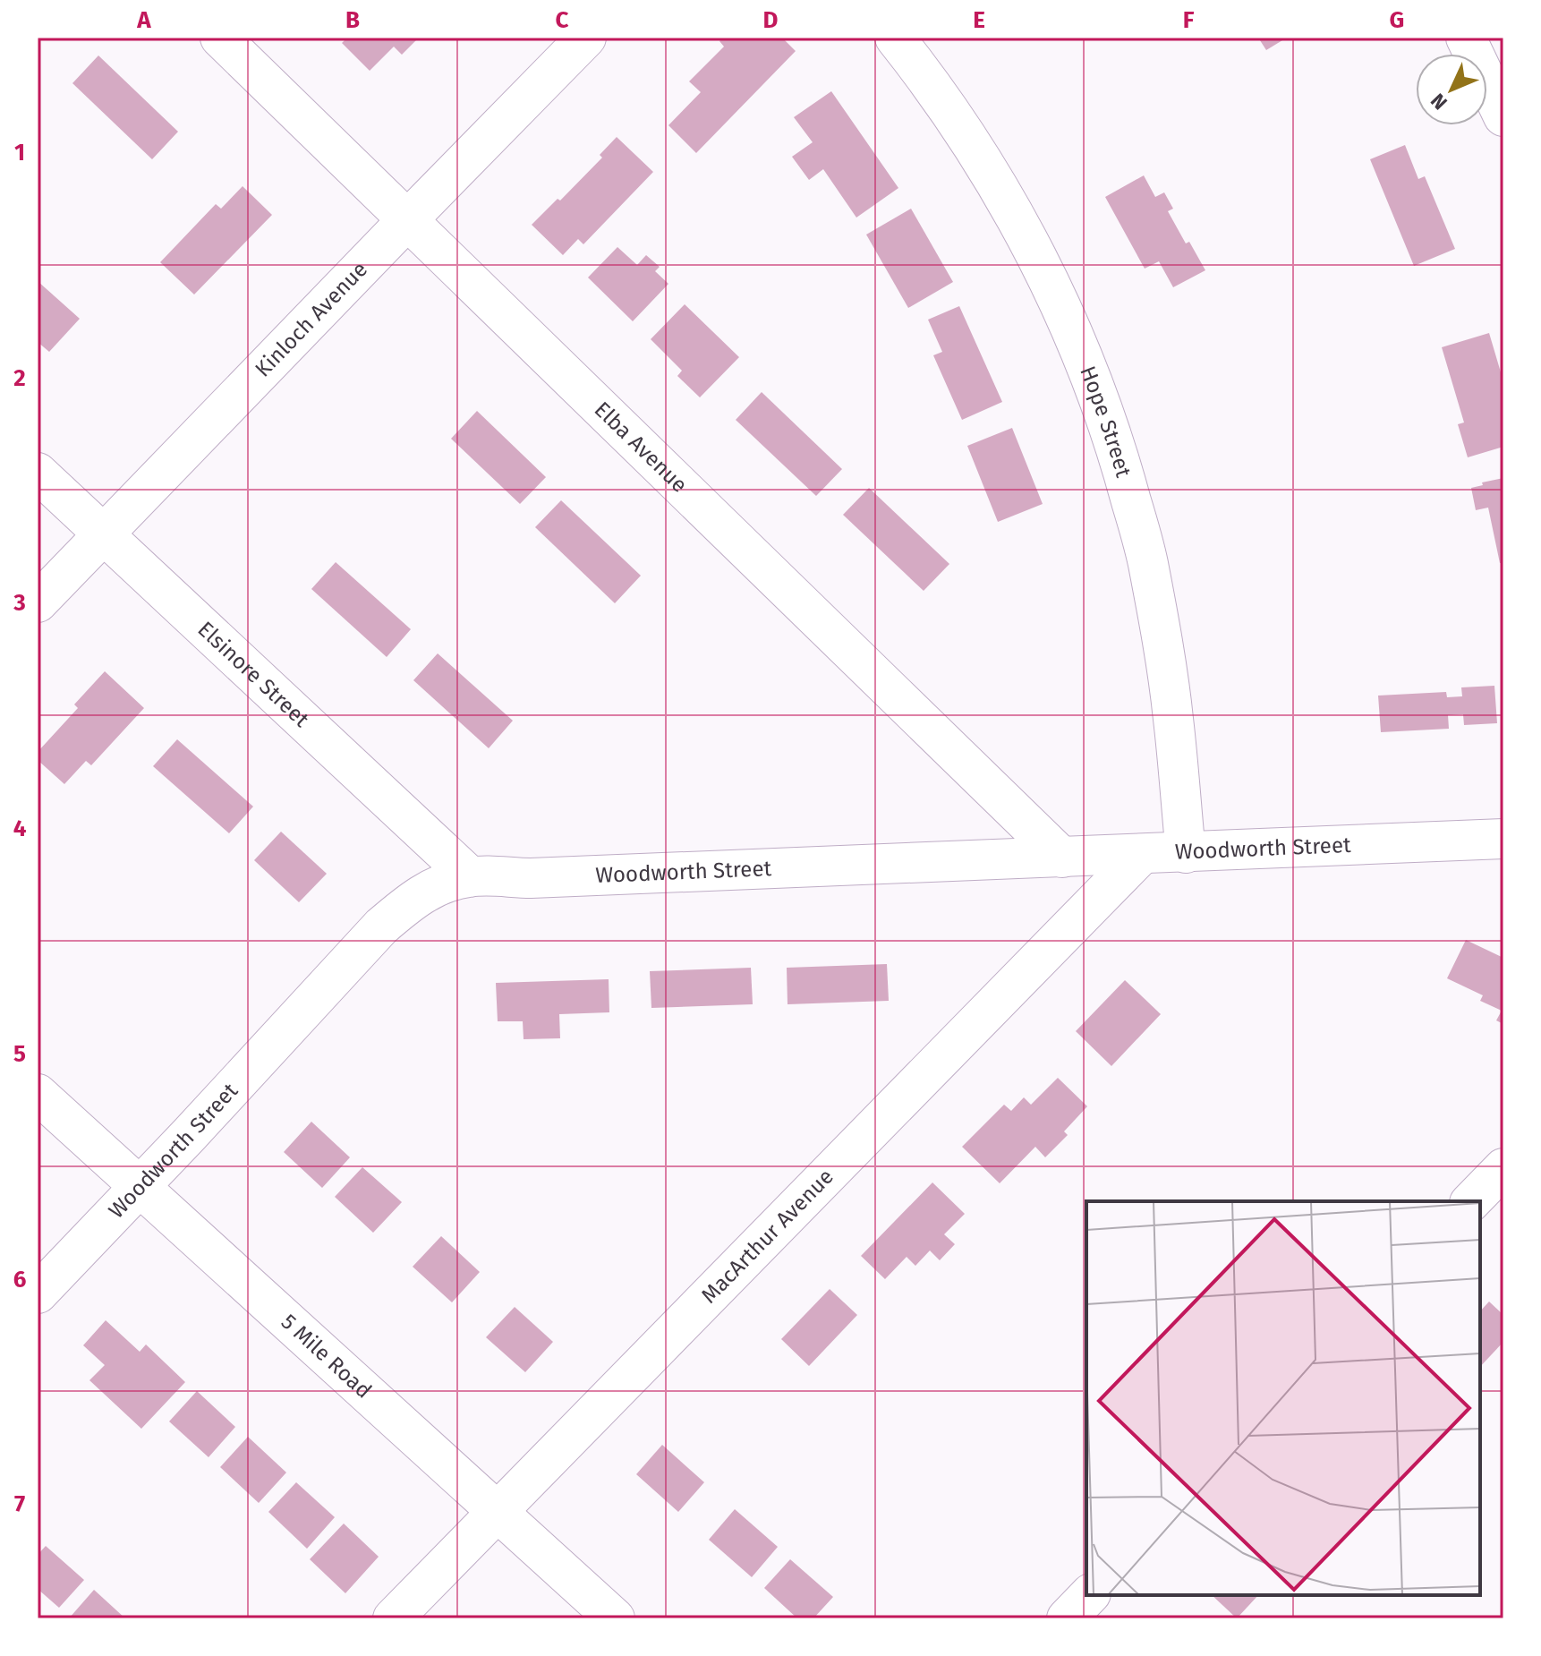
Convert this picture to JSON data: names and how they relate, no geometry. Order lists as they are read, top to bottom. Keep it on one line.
{"streets":{"street":["Kinloch Avenue","Hope Street","Elba Avenue","Elsinore Street","Woodworth Street","MacArthur Avenue","5 Mile Road"]},"crossings":[["Kinloch Avenue","Elba Avenue"],["Kinloch Avenue","Elsinore Street"],["Hope Street","Woodworth Street"],["Elba Avenue","Woodworth Street"],["Elsinore Street","Woodworth Street"],["Woodworth Street","MacArthur Avenue"],["Woodworth Street","5 Mile Road"],["MacArthur Avenue","5 Mile Road"]],"north":"bottom left","grid":{"columns":["A","B","C","D","E","F","G"],"rows":["1","2","3","4","5","6","7"]}}
